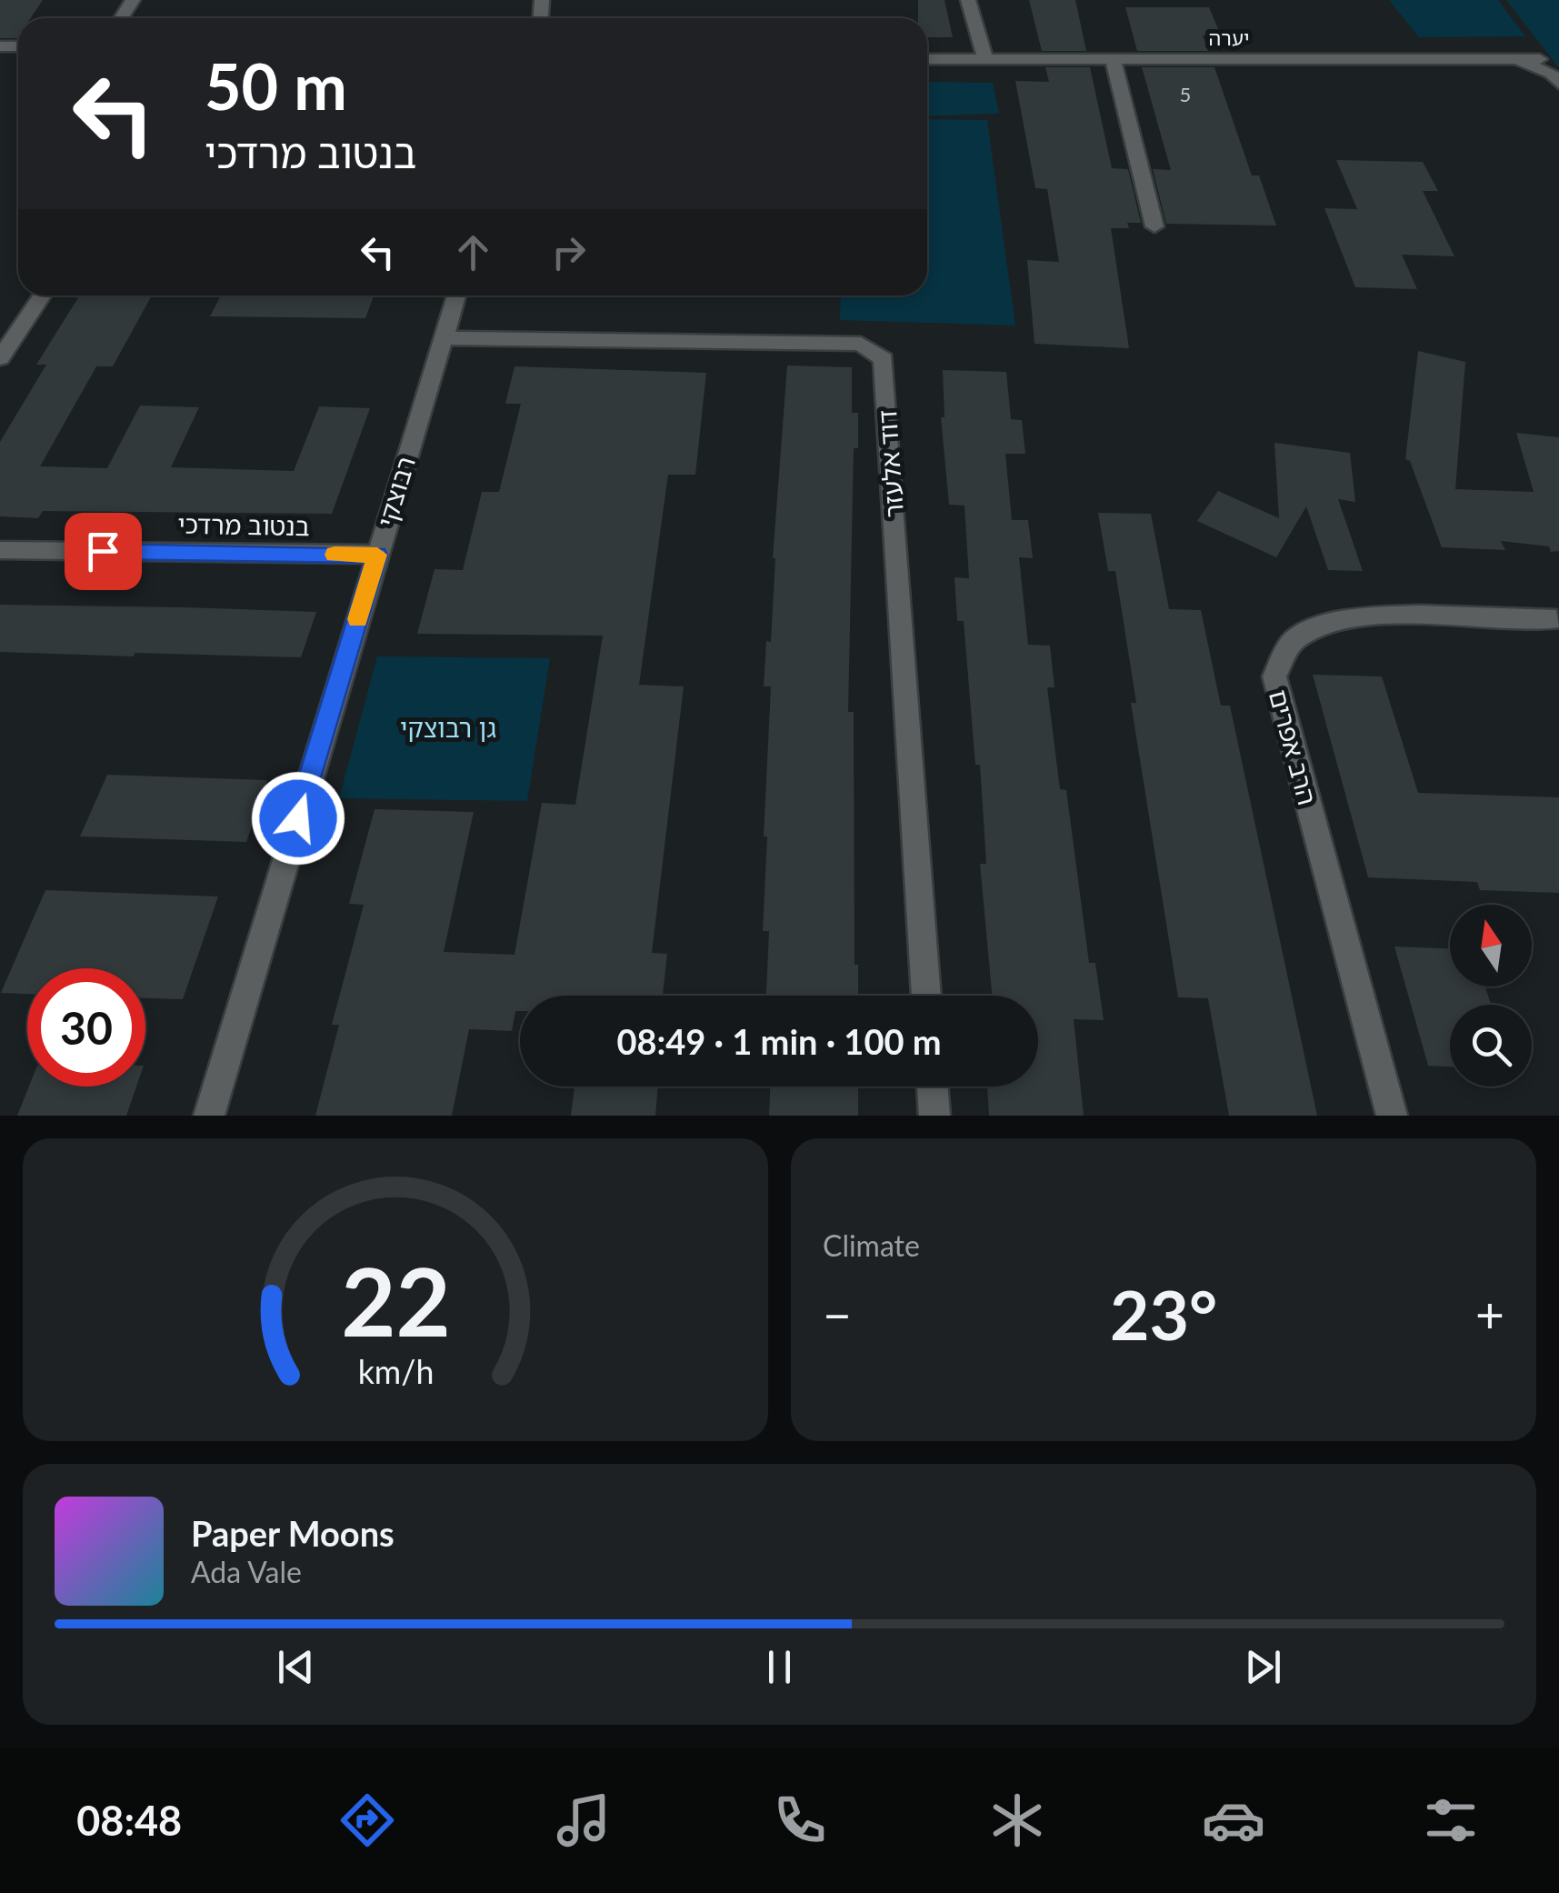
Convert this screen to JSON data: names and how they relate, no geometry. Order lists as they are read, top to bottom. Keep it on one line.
{"streets":{"street":["יערה","דוד אלעזר","רבוצקי","בנטוב מרדכי","הרב אפרים"]},"crossings":[["דוד אלעזר","רבוצקי"],["רבוצקי","בנטוב מרדכי"]],"parks":["גן רבוצקי"],"house_numbers":["5"],"north":"top","page":{"turn":["50 m","בנטוב מרדכי"],"limit":"30","trip":"08:49 · 1 min · 100 m","tile":"Climate","heat":["−","23°","+"],"song":["Paper Moons","Ada Vale"],"tabs":"08:48","gauge":["22","km/h"]}}
